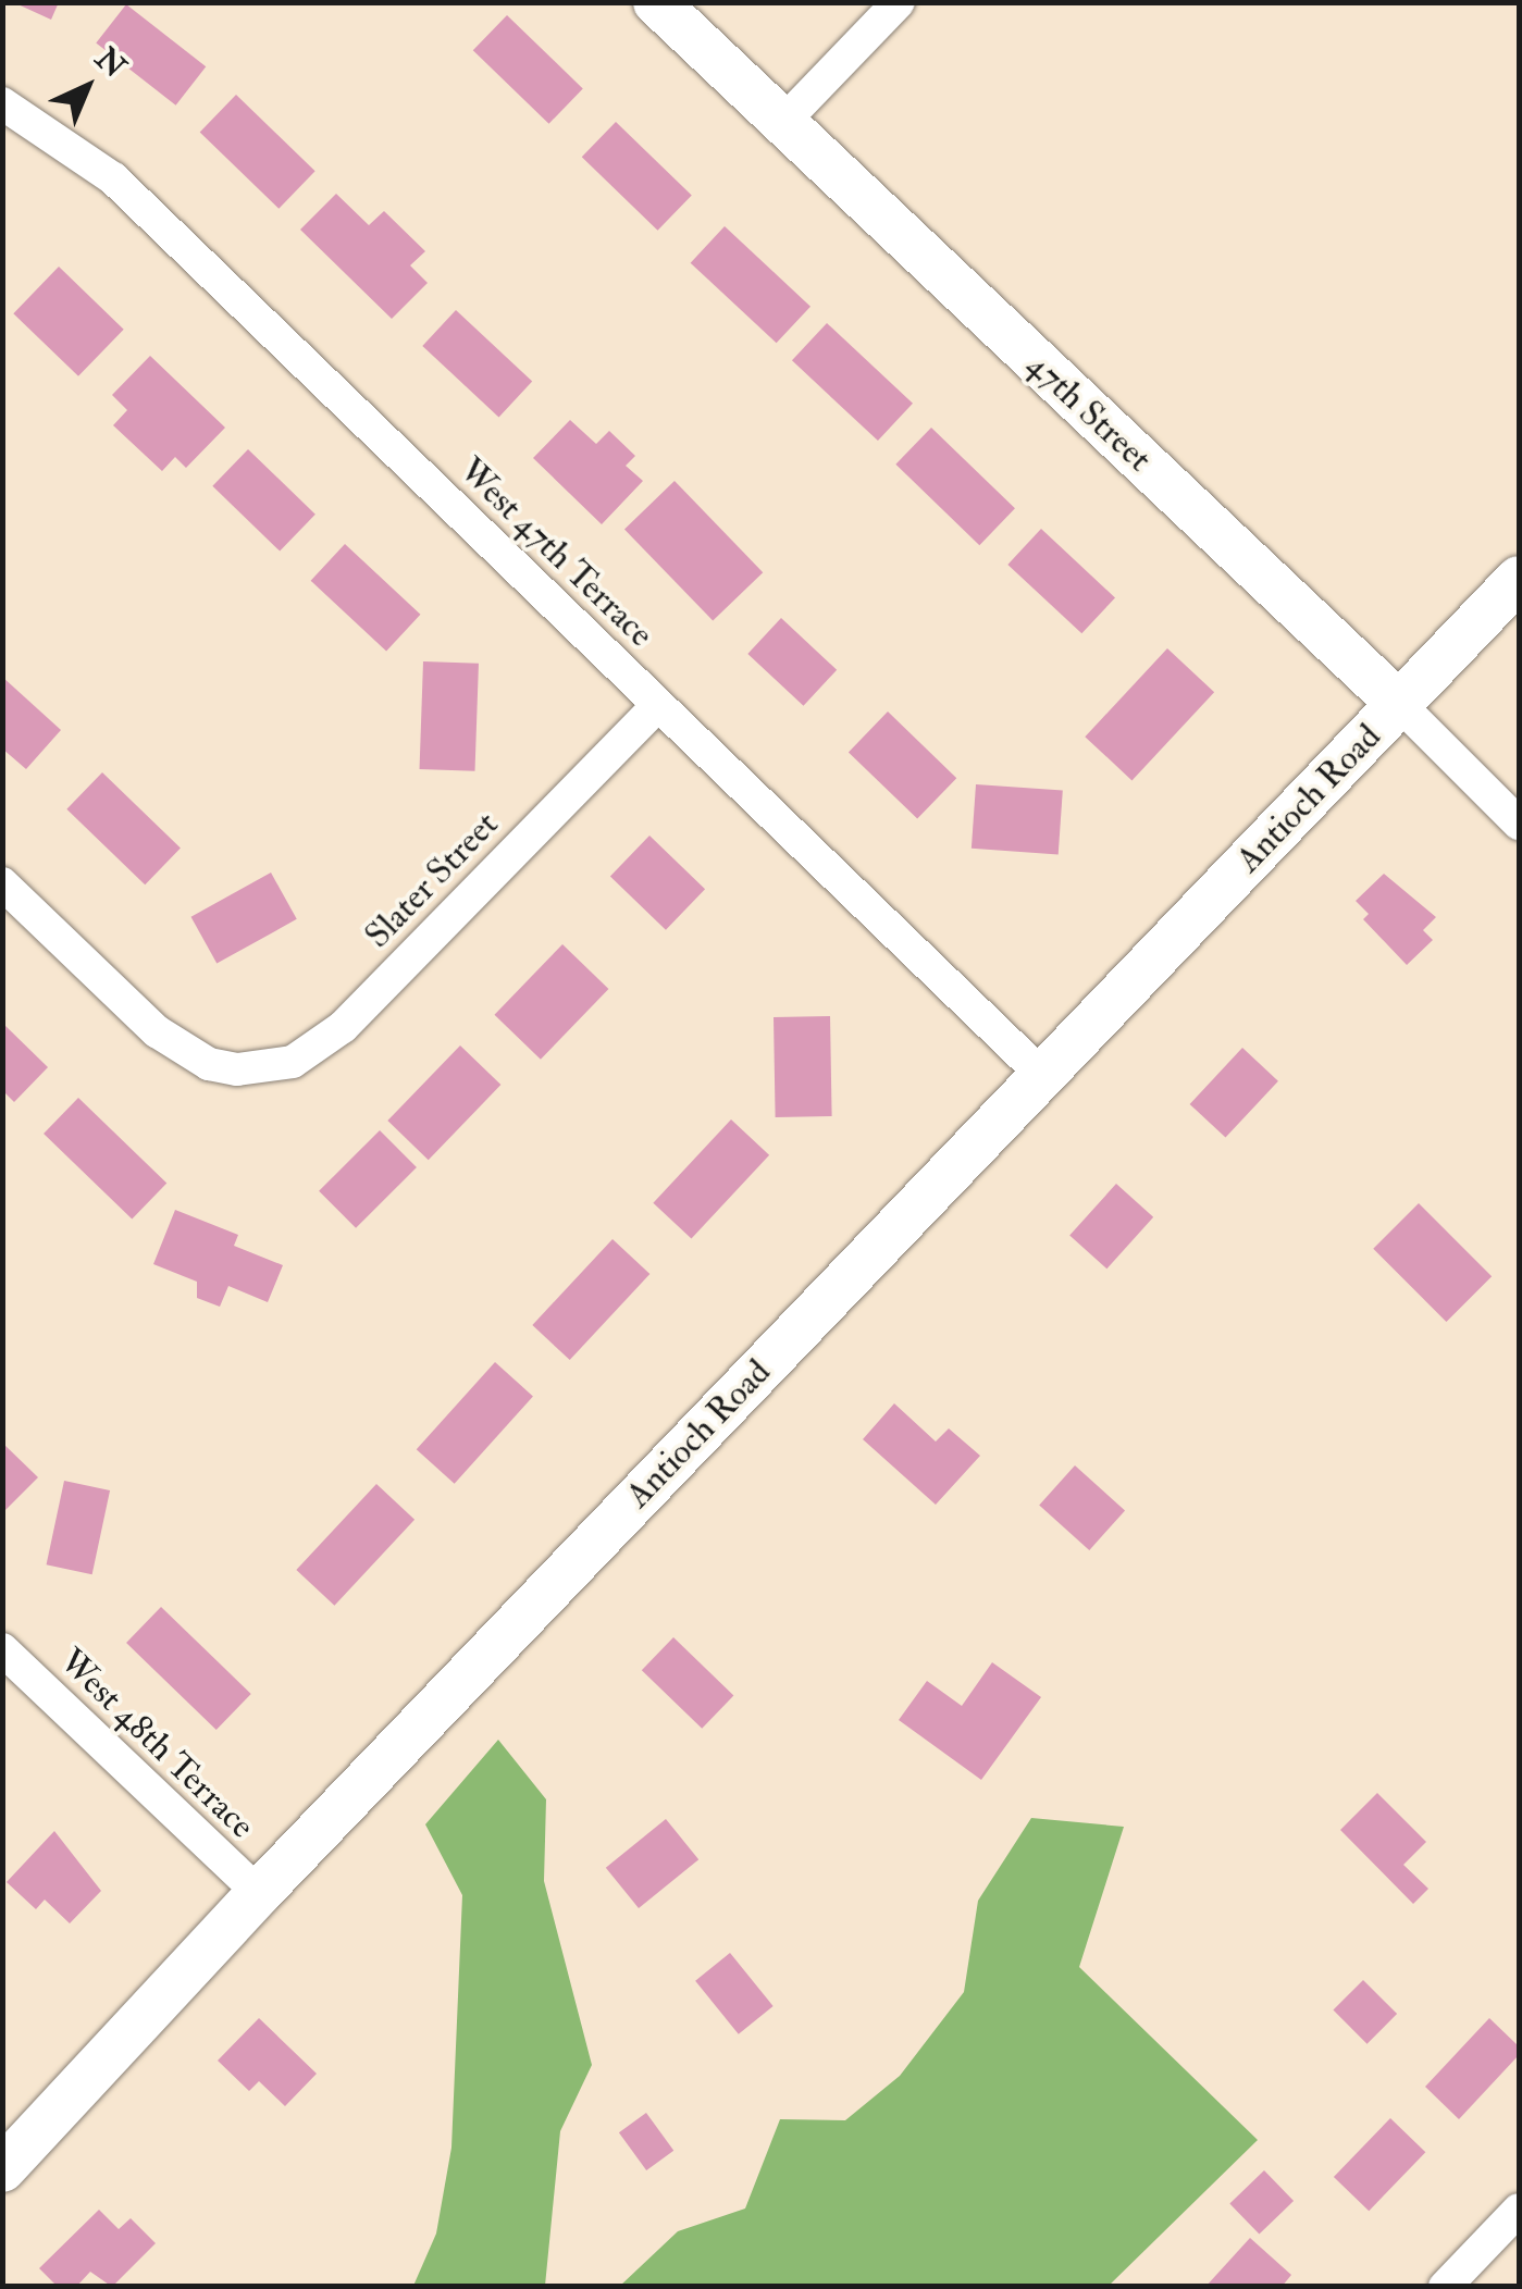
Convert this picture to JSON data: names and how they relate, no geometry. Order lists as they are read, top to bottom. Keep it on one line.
{"streets":{"main road":["47th Street","Antioch Road"],"street":["West 47th Terrace","Slater Street","West 48th Terrace"]},"crossings":[["47th Street","Antioch Road"],["West 47th Terrace","Antioch Road"],["West 47th Terrace","Slater Street"],["Antioch Road","West 48th Terrace"]],"north":"top right"}
